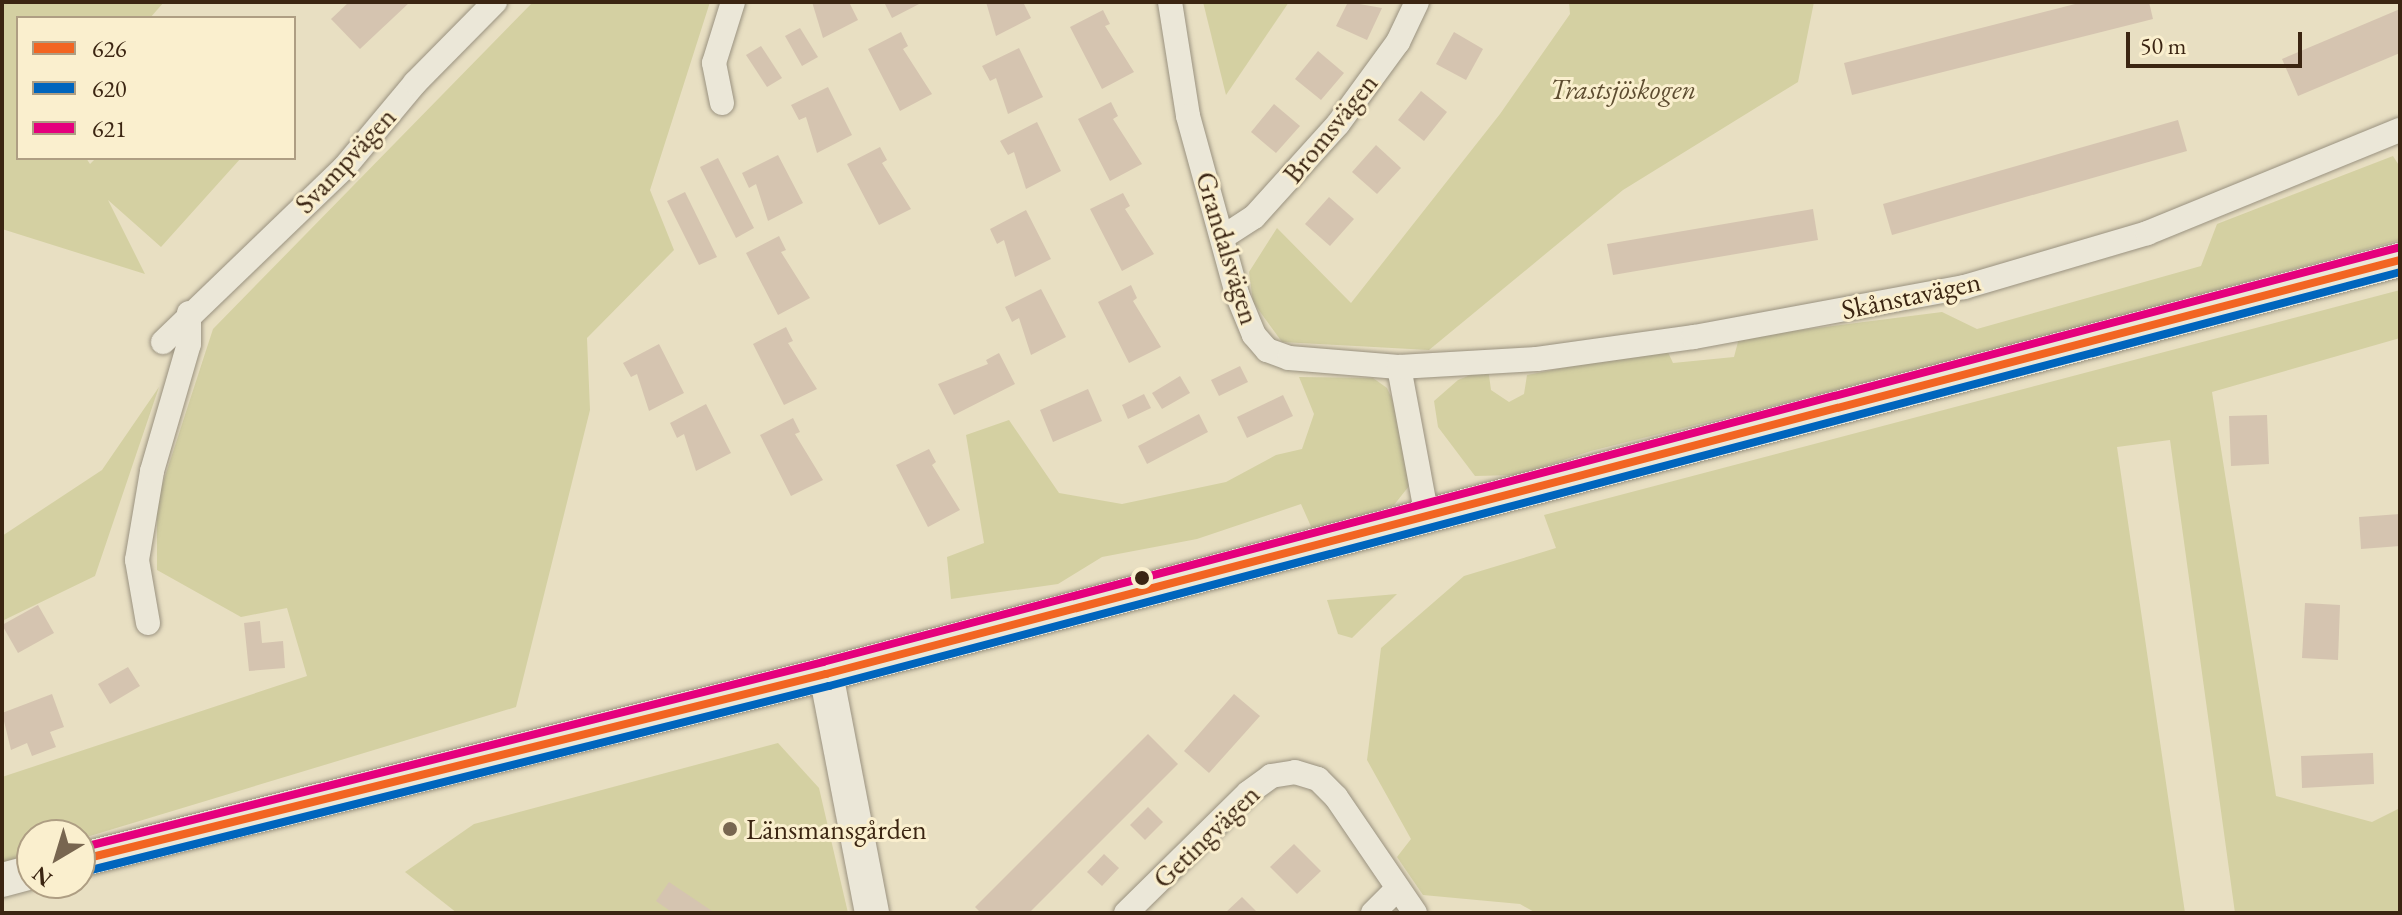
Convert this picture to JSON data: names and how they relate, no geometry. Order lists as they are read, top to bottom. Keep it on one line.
{"streets":{"street":["Bromsvägen","Svampvägen","Grandalsvägen","Skånstavägen","Getingvägen"]},"crossings":[["Bromsvägen","Grandalsvägen"],["Grandalsvägen","Skånstavägen"]],"parks":["Trastsjöskogen"],"places":["Länsmansgården"],"lines":["transit line 621","transit line 626","transit line 620"],"legend":["626","620","621"],"scale_bar":"50 m","north":"bottom left"}
